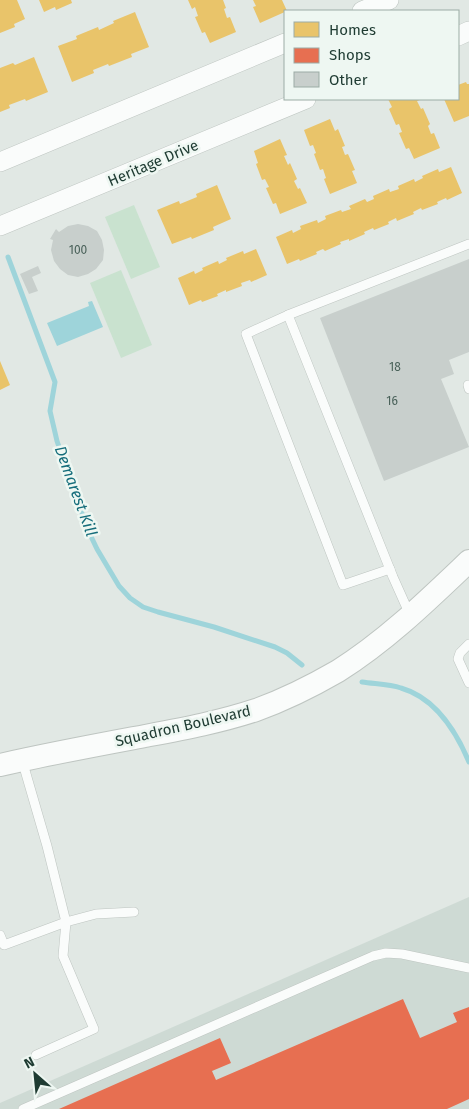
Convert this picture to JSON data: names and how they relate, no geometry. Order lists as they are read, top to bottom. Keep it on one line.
{"streets":{"street":["Heritage Drive","Squadron Boulevard"]},"water":["Demarest Kill"],"house_numbers":["100","18","16"],"legend":["Homes","Shops","Other"],"north":"top left"}
